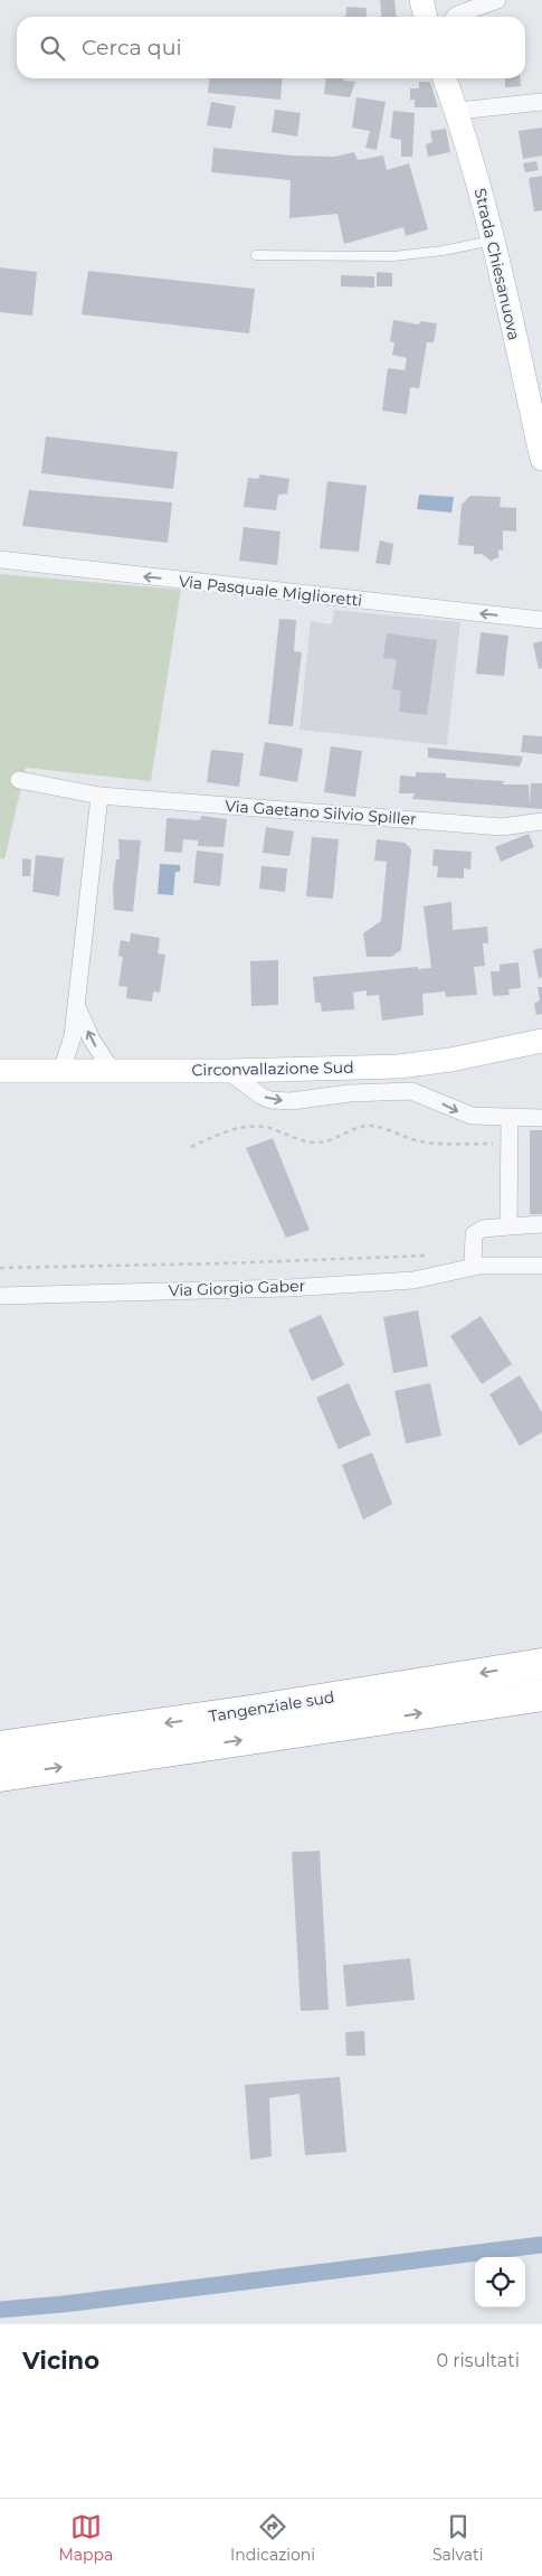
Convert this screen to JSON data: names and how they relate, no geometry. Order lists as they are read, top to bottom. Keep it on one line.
{"streets":{"highway":["Tangenziale sud"],"main road":["Strada Chiesanuova","Circonvallazione Sud"],"street":["Via Pasquale Miglioretti","Via Gaetano Silvio Spiller","Via Giorgio Gaber"]},"one_way":["Via Pasquale Miglioretti"],"page":{"search":"Cerca qui","heading":["Vicino","0 risultati"],"nav":["Mappa","Indicazioni","Salvati"]}}
